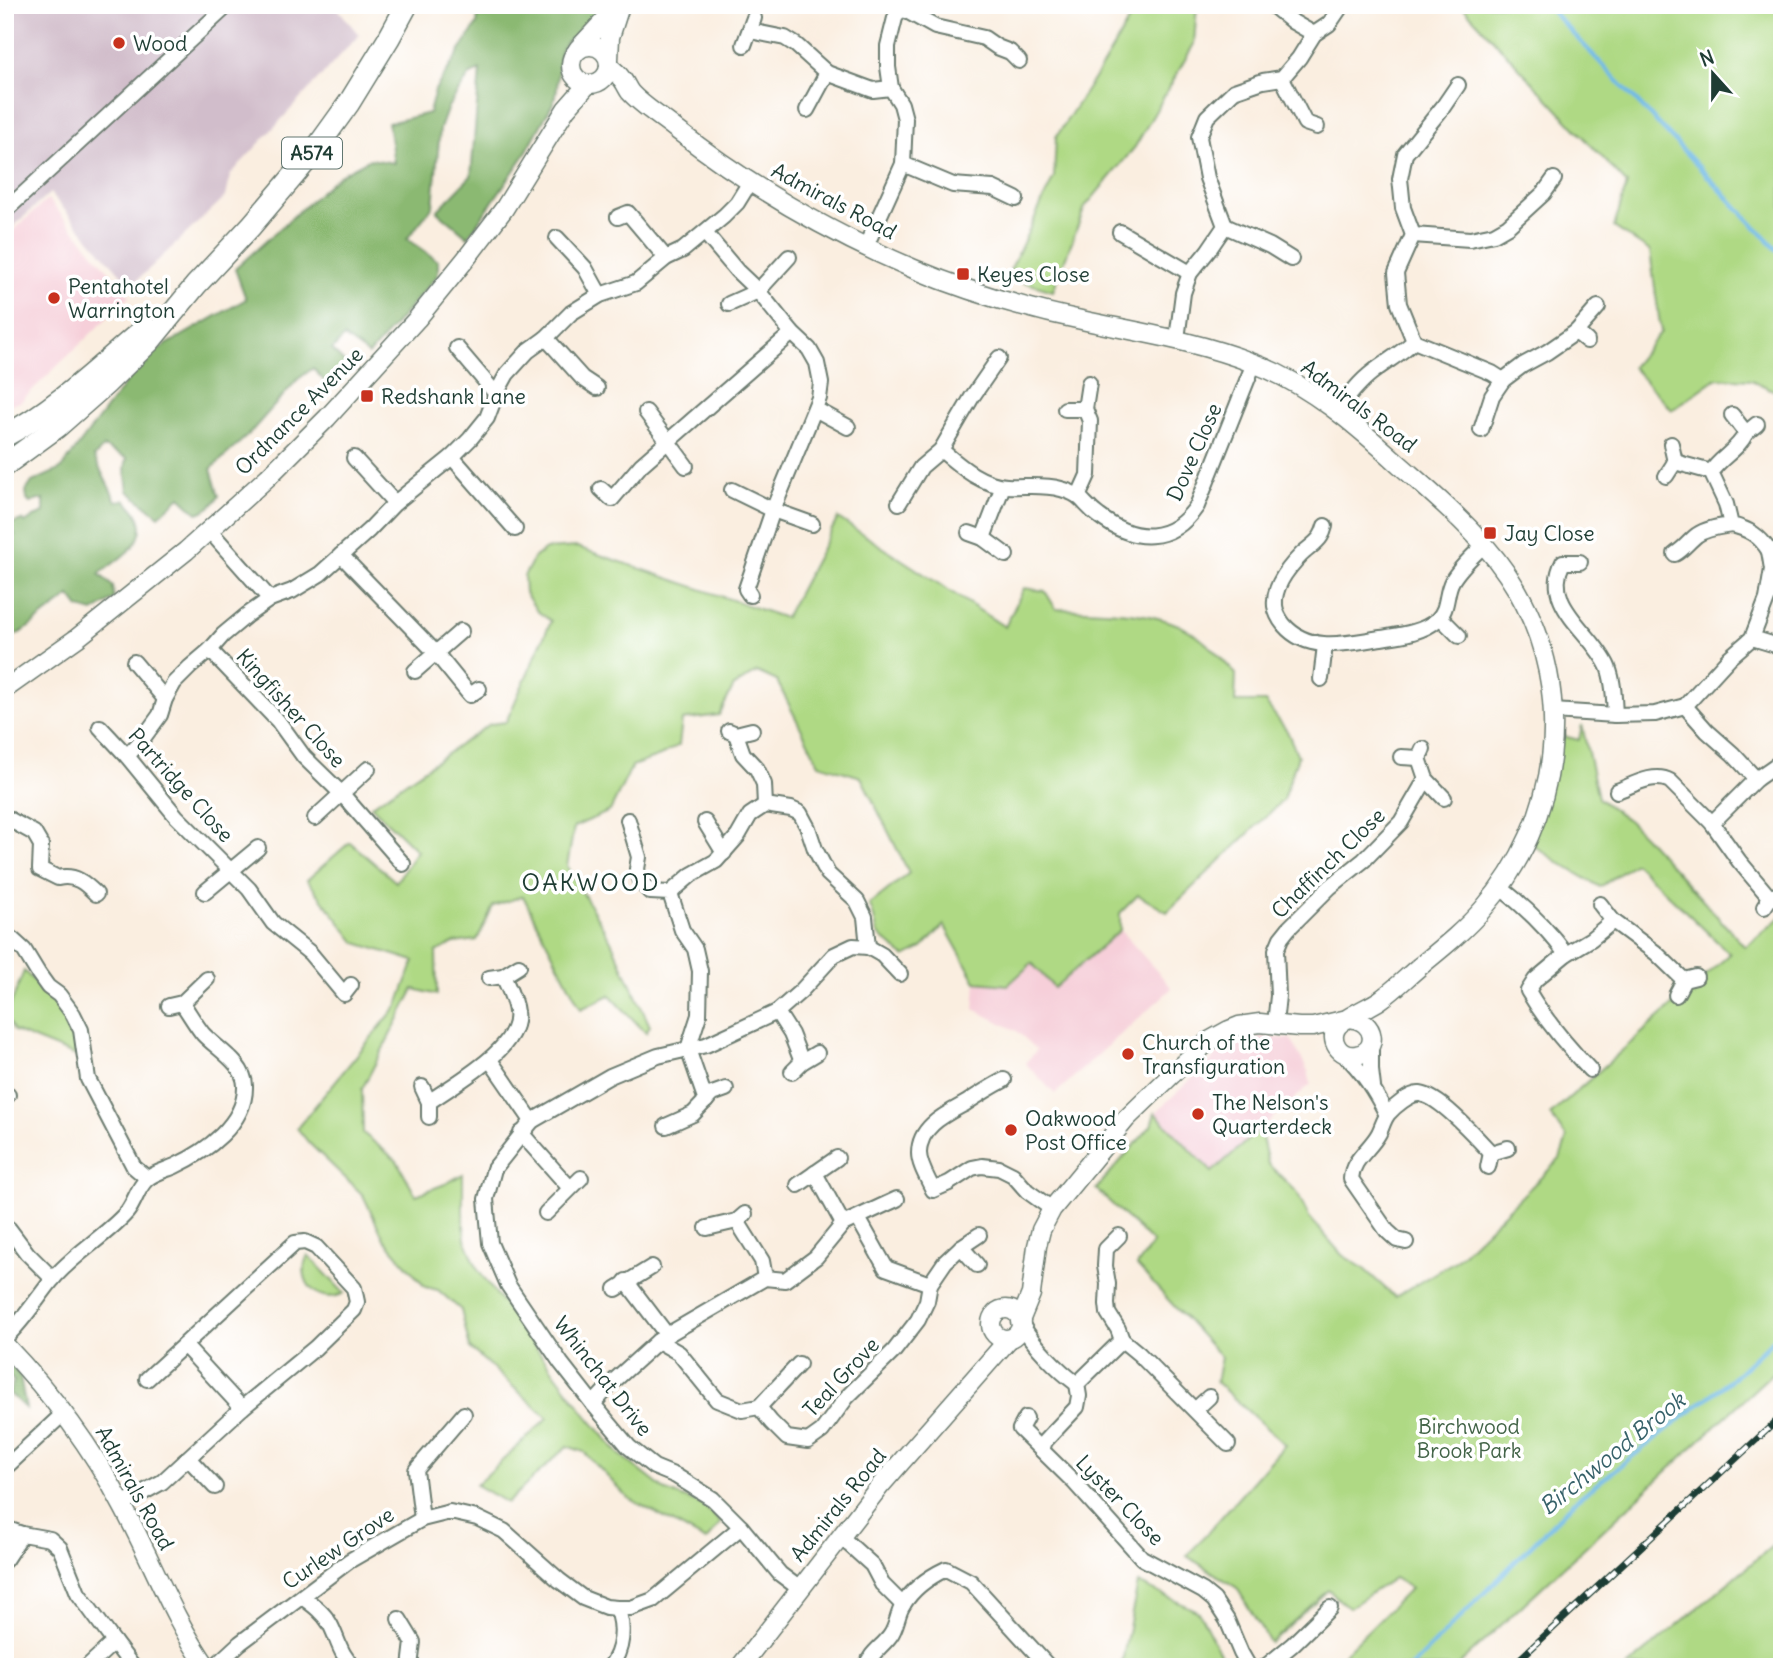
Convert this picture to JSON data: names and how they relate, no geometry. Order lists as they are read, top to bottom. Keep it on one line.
{"streets":{"main road":["A574"],"street":["Admirals Road","Ordnance Avenue","Dove Close","Kingfisher Close","Partridge Close","Chaffinch Close","Whinchat Drive","Teal Grove","Lyster Close","Curlew Grove"]},"crossings":[["Admirals Road","Ordnance Avenue"],["Admirals Road","Dove Close"],["Admirals Road","Chaffinch Close"],["Admirals Road","Whinchat Drive"],["Whinchat Drive","Curlew Grove"]],"districts":["OAKWOOD"],"water":["Birchwood Brook"],"parks":["Birchwood Brook Park"],"places":{"other":["Wood","Pentahotel Warrington","Church of the Transfiguration","The Nelson's Quarterdeck","Oakwood Post Office"],"transit":["Keyes Close","Redshank Lane","Jay Close"]},"north":"top"}
